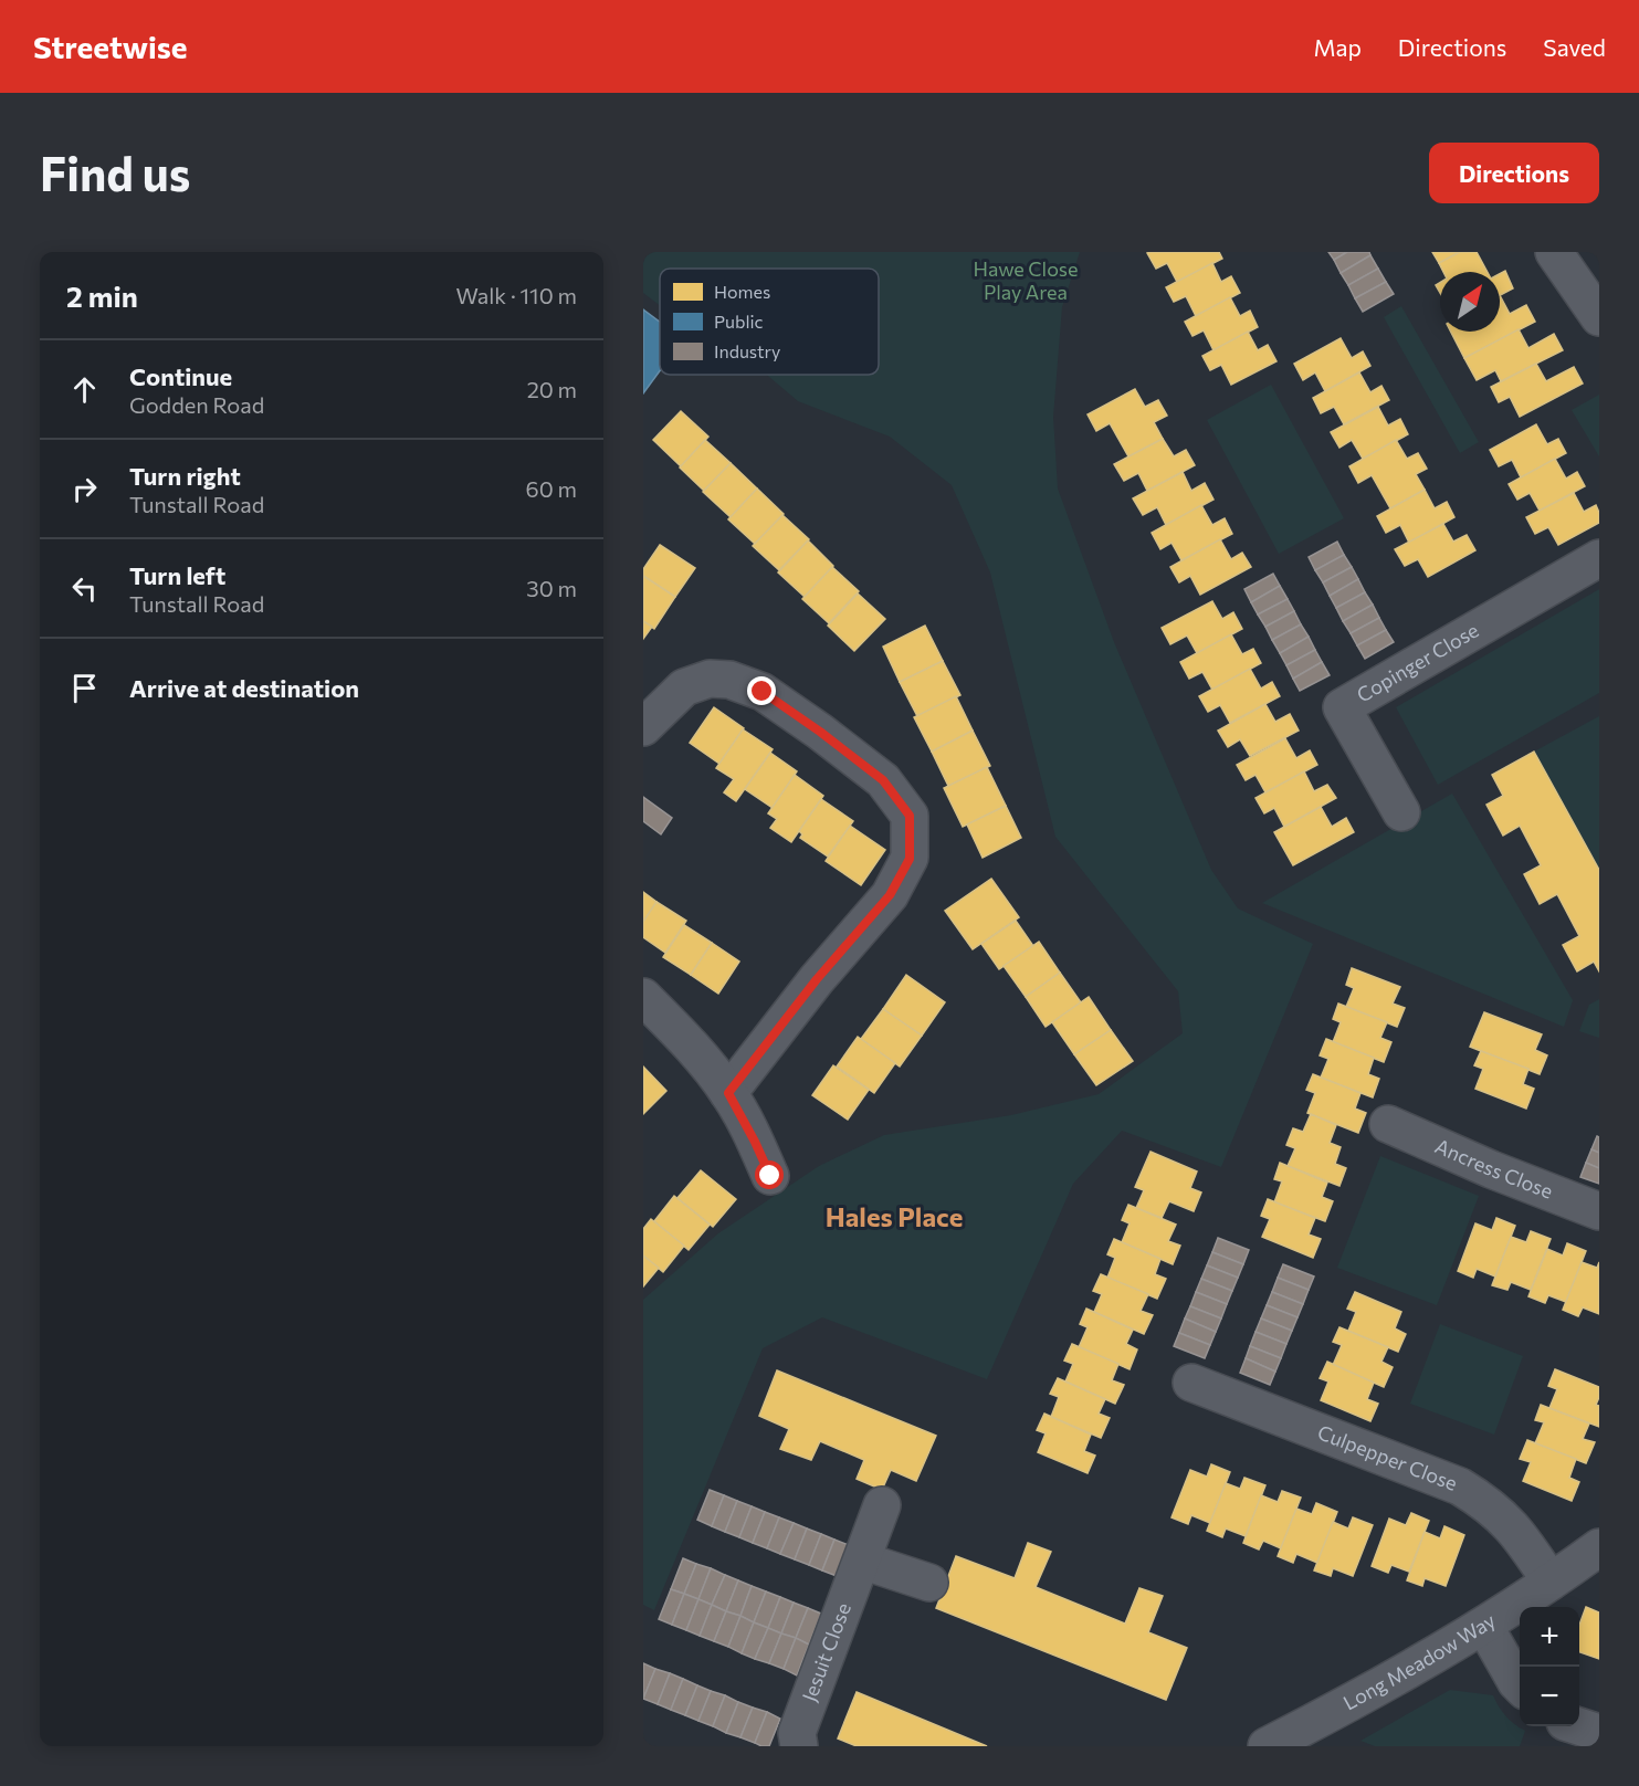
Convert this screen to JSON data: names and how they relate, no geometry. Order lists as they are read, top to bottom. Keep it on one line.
{"streets":{"street":["Copinger Close","Ancress Close","Culpepper Close","Jesuit Close","Long Meadow Way"]},"crossings":[["Culpepper Close","Long Meadow Way"]],"districts":["Hales Place"],"parks":["Hawe Close Play Area"],"legend":["Homes","Public","Industry"],"north":"top right","page":{"header":"Streetwise","nav":["Map","Directions","Saved"],"buttons":"Directions","title":"Find us","heading":["2 min","Walk · 110 m"],"list":[["Continue","Godden Road","20 m"],["Turn right","Tunstall Road","60 m"],["Turn left","Tunstall Road","30 m"],"Arrive at destination"],"map_buttons":["+","−"]}}
